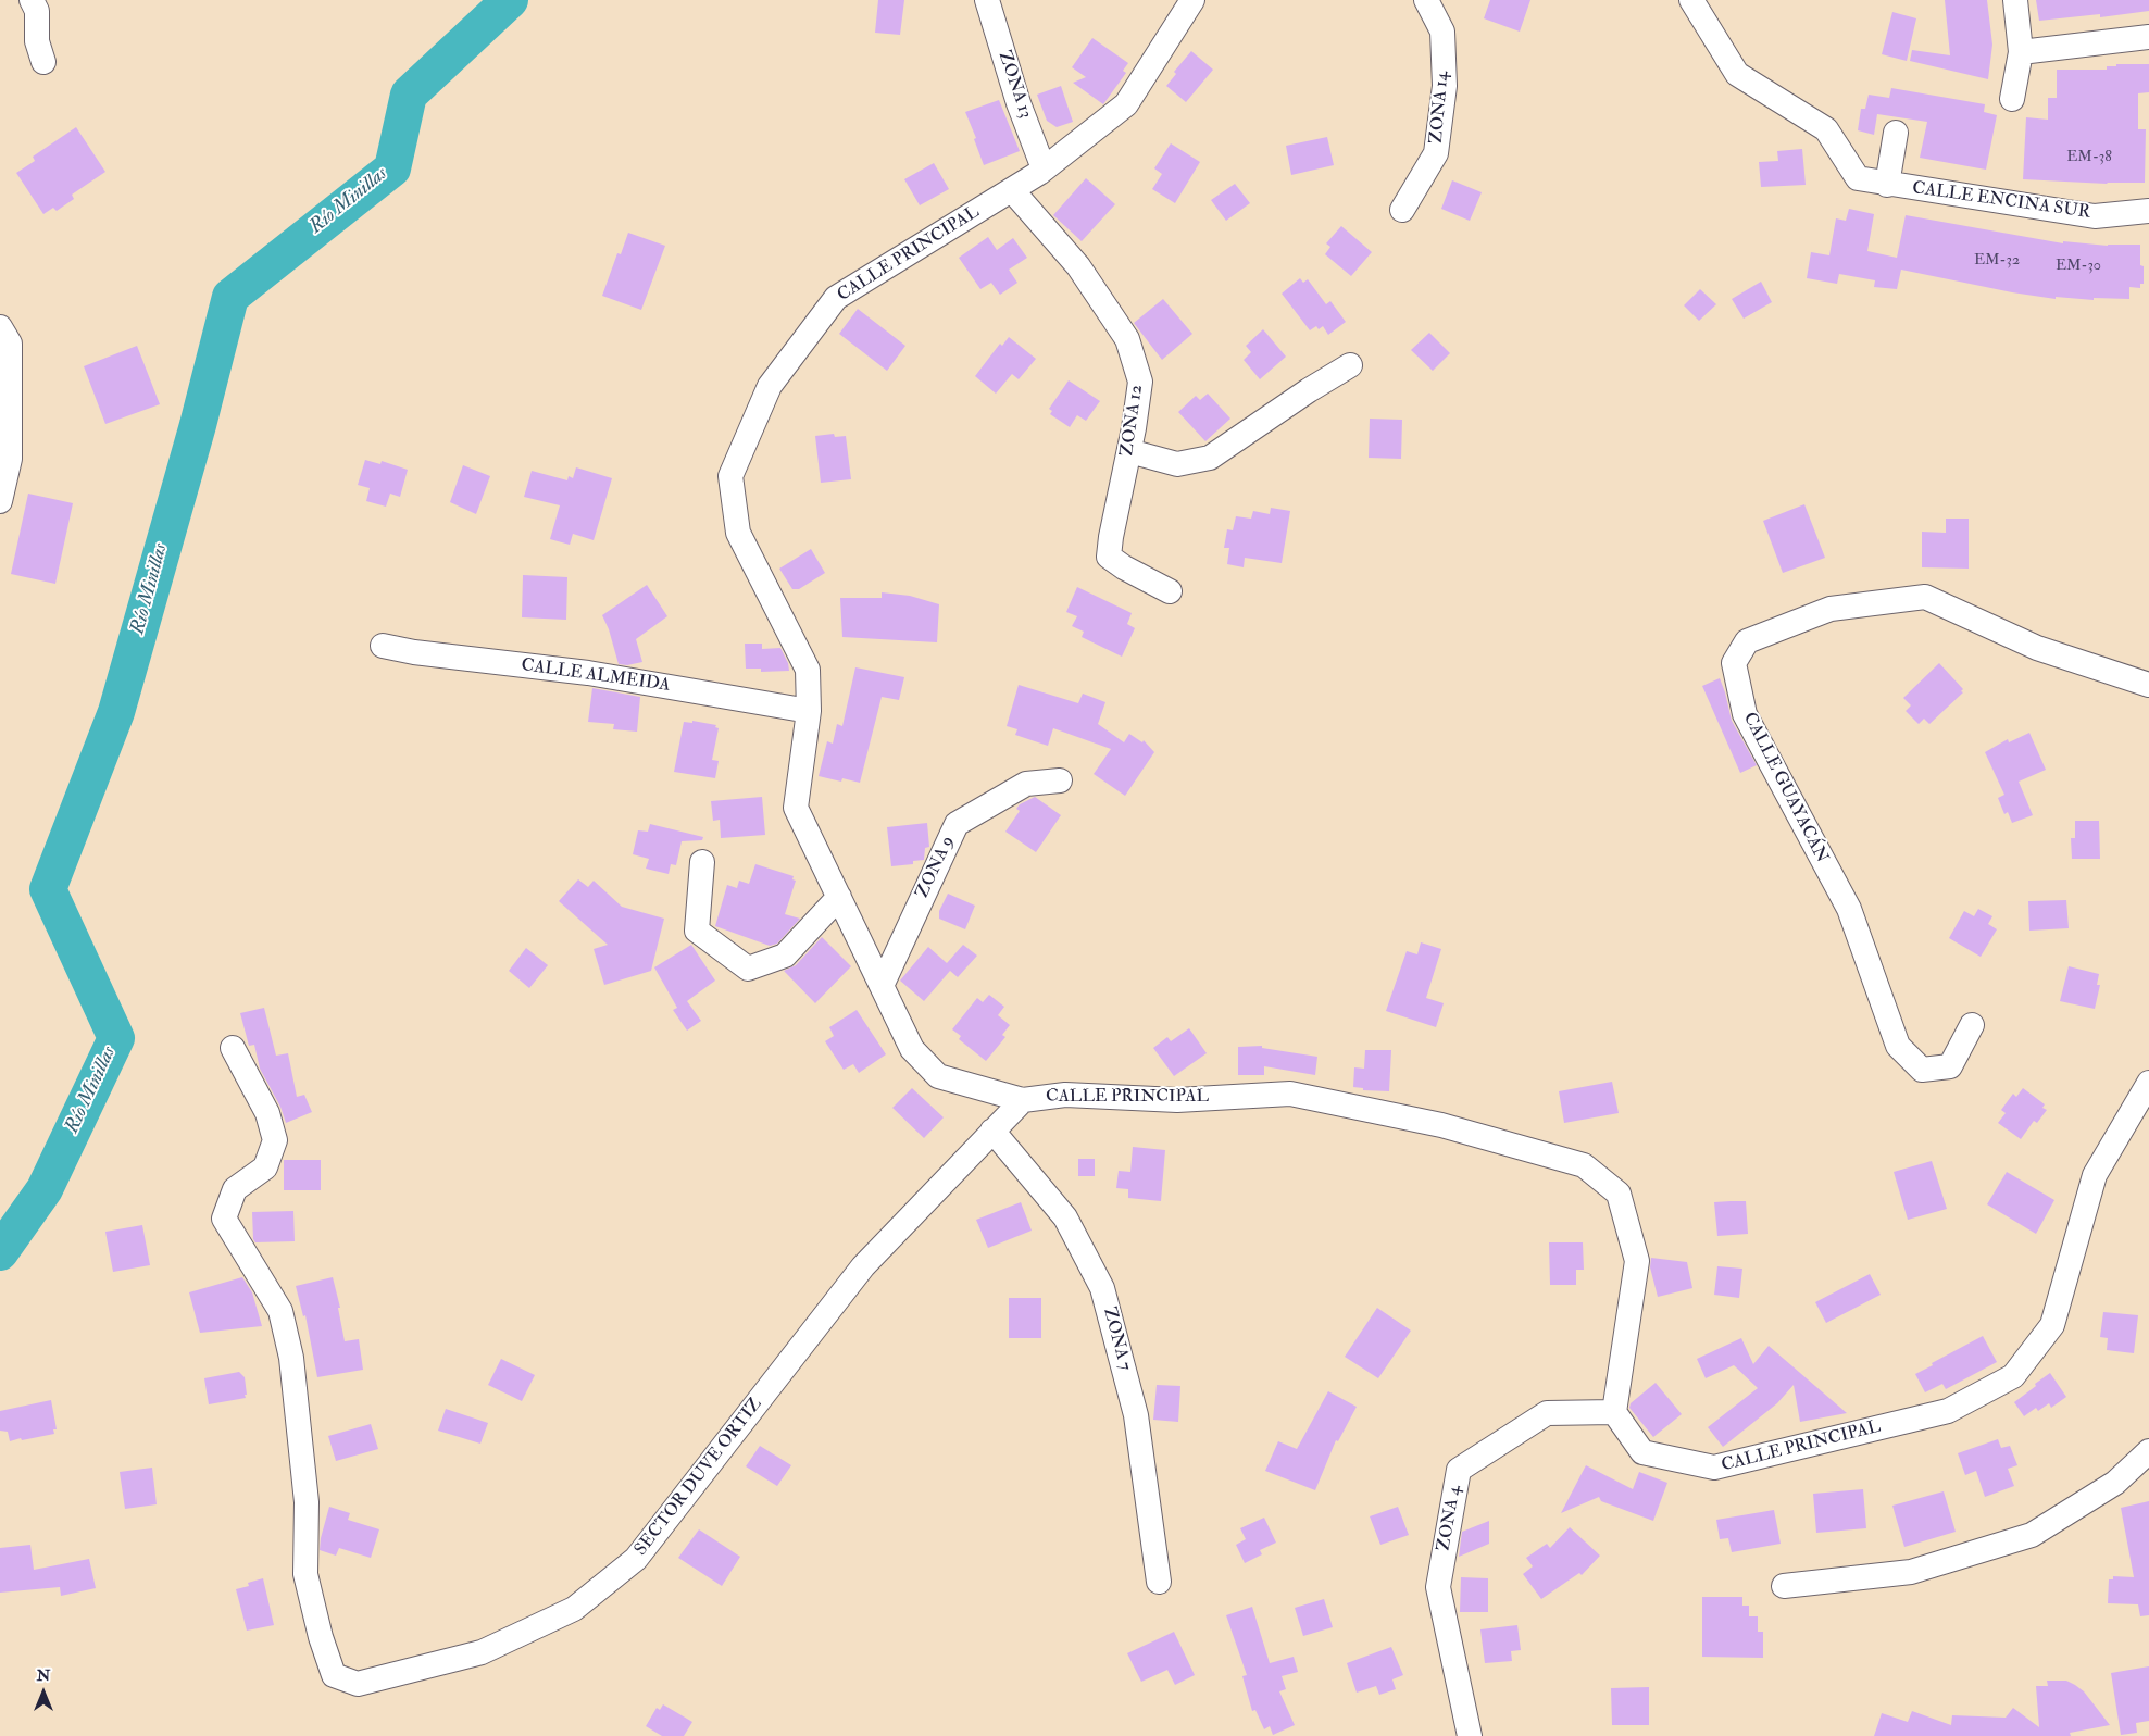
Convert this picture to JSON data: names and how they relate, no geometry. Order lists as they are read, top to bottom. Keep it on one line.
{"streets":{"street":["ZONA 13","ZONA 14","CALLE ENCINA SUR","CALLE PRINCIPAL","ZONA 12","CALLE ALMEIDA","CALLE GUAYACÁN","ZONA 9","ZONA 7","SECTOR DUVE ORTIZ","ZONA 4"]},"crossings":[["ZONA 13","CALLE PRINCIPAL"],["CALLE PRINCIPAL","ZONA 12"],["CALLE PRINCIPAL","CALLE ALMEIDA"],["CALLE PRINCIPAL","ZONA 9"],["CALLE PRINCIPAL","SECTOR DUVE ORTIZ"],["CALLE PRINCIPAL","ZONA 4"],["ZONA 7","SECTOR DUVE ORTIZ"]],"water":["Río Minillas"],"house_numbers":["EM-38","EM-32","EM-30"],"north":"top"}
